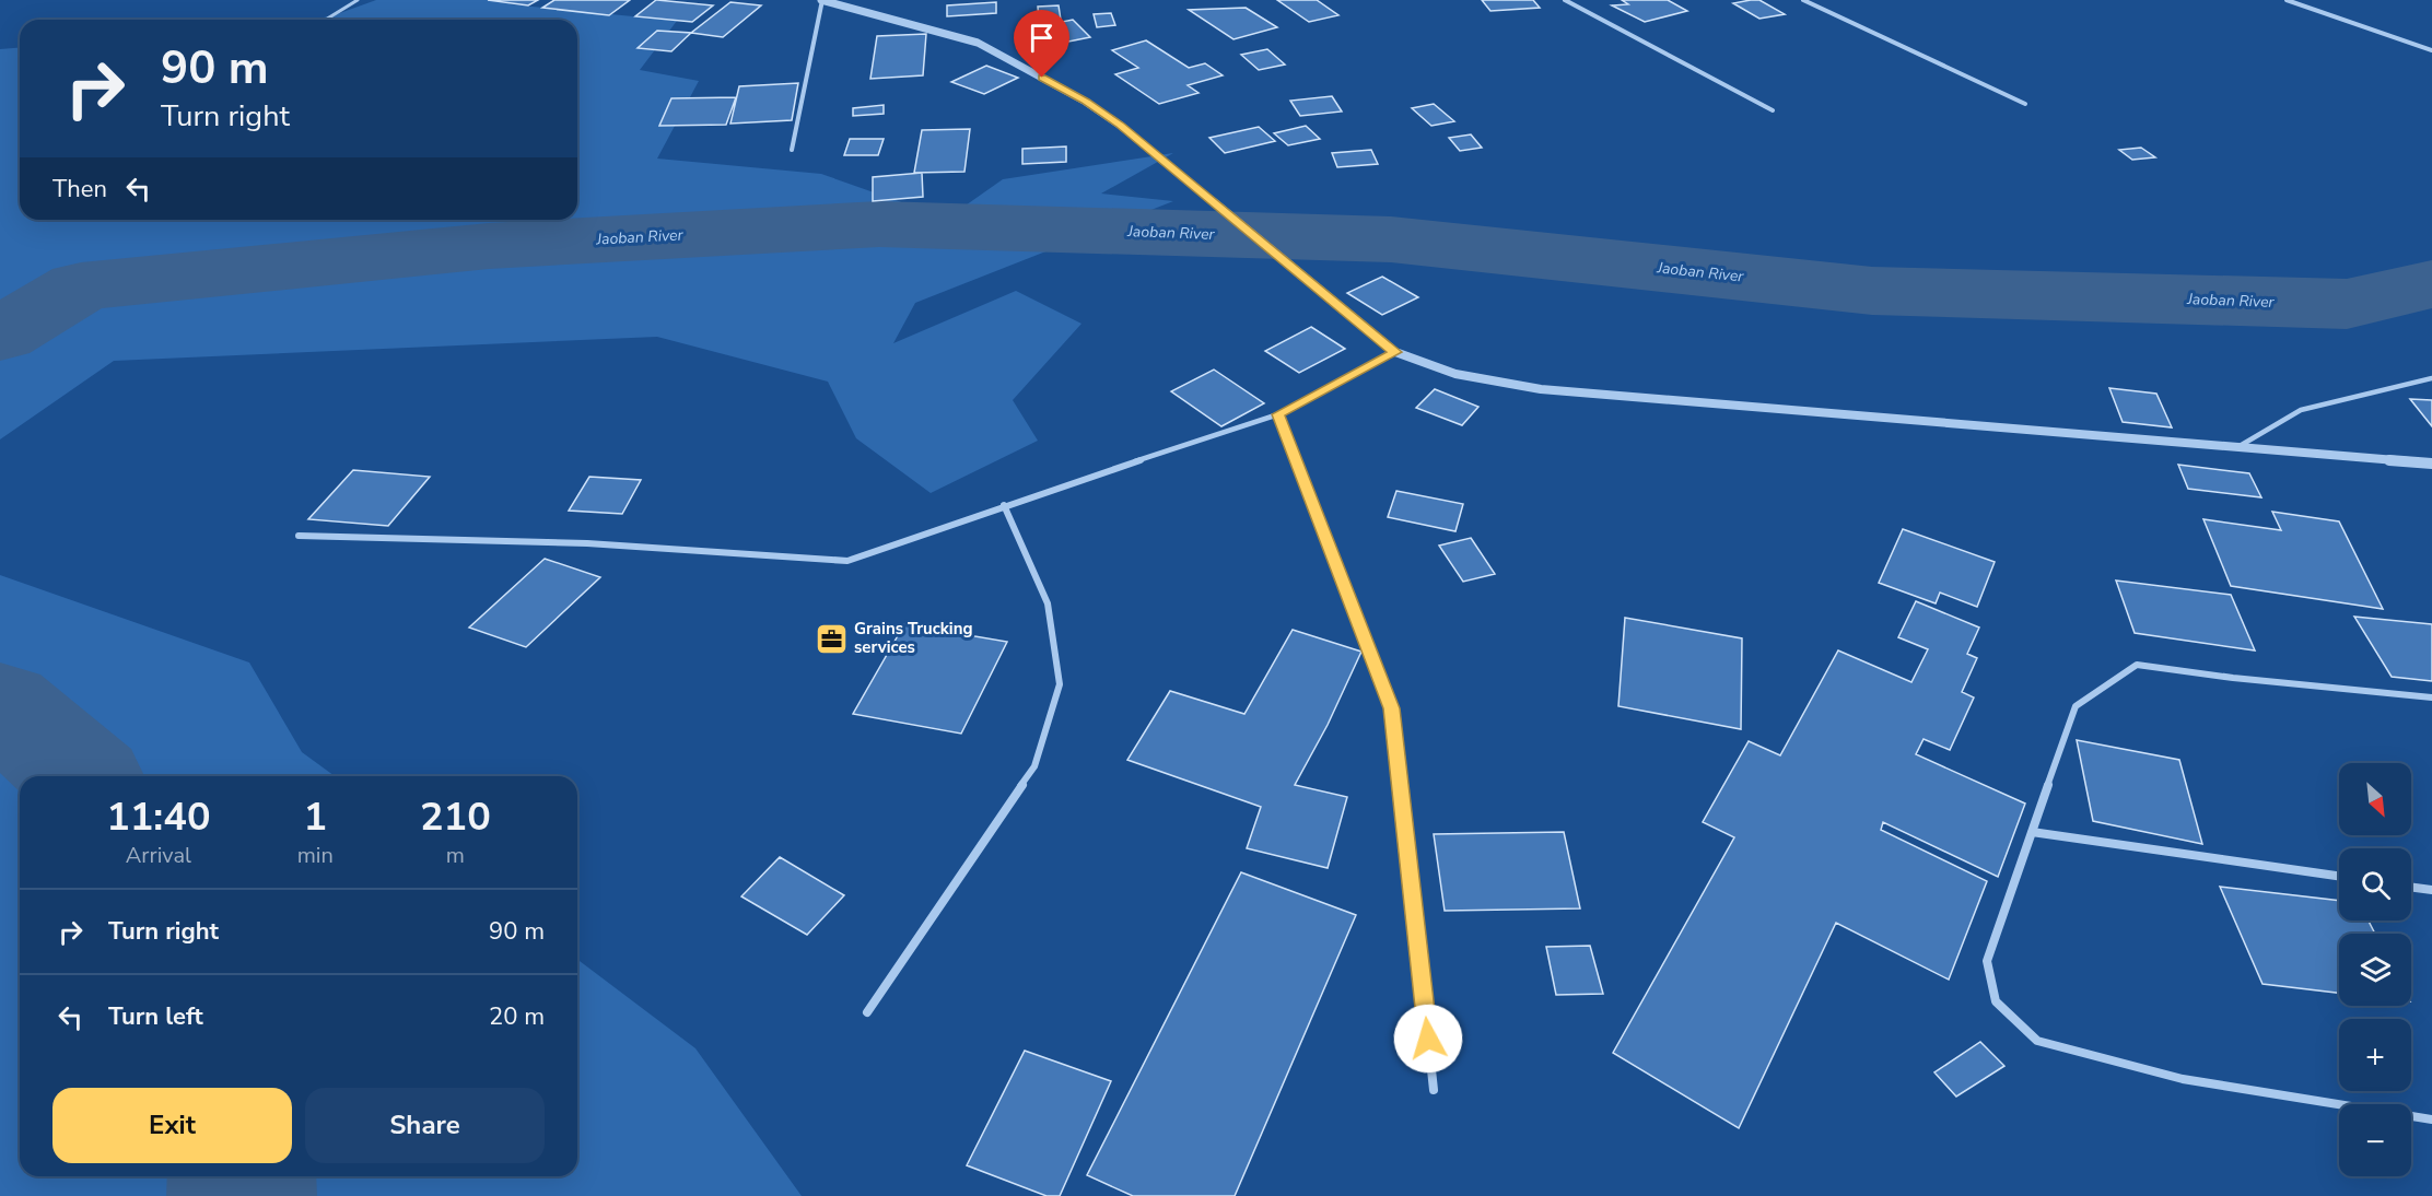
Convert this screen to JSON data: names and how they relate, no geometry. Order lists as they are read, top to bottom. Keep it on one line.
{"water":["Jaoban River"],"places":{"office":["Grains Trucking services"]},"north":"bottom right","page":{"turn":["90 m","Turn right"],"then":"Then","map_buttons":["+","−"],"eta":["11:40","Arrival","1","min","210","m"],"list":[{"name":"Turn right","value":"90 m"},{"name":"Turn left","value":"20 m"}],"buttons":["Exit","Share"]}}
